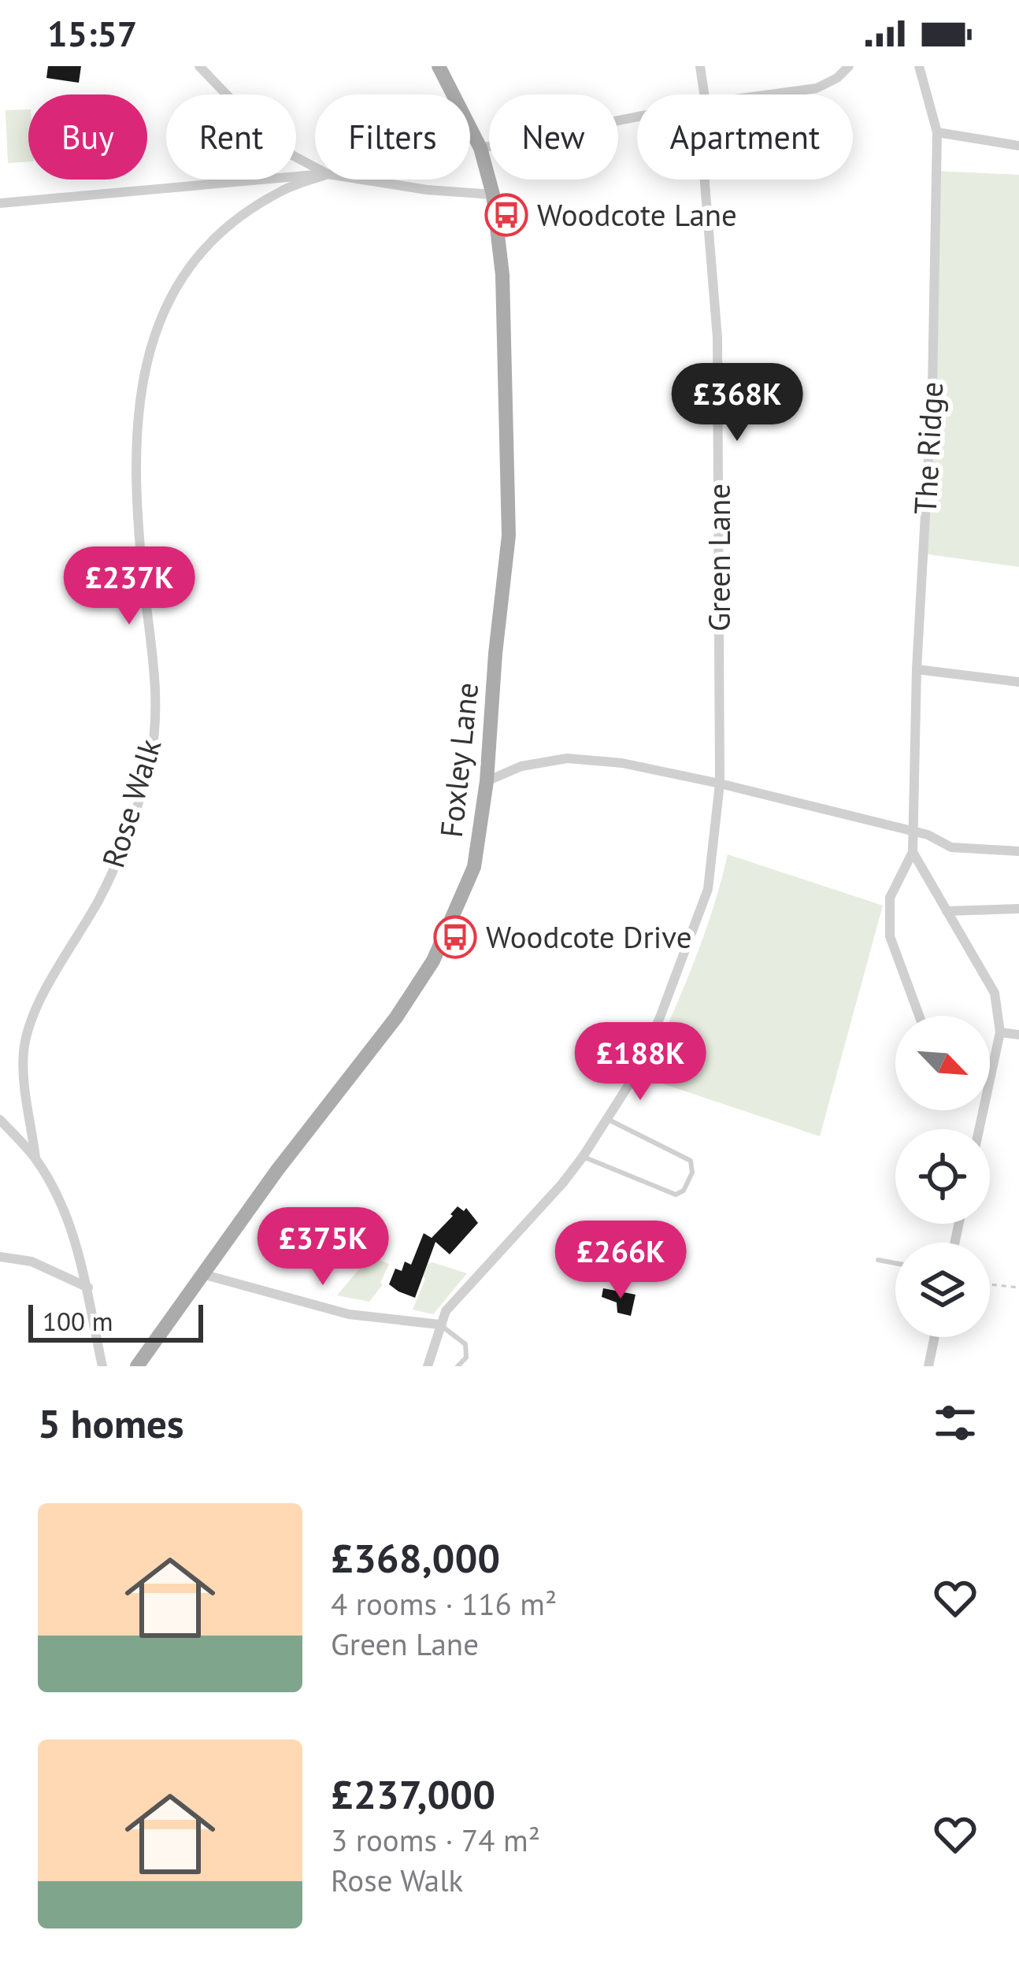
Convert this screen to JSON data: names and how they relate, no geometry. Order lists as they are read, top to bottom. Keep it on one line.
{"streets":{"main road":["Foxley Lane"],"street":["The Ridge","Green Lane","Rose Walk"]},"places":{"bus stop":["Woodcote Lane","Woodcote Drive"]},"scale_bar":"100 m","north":"bottom right","page":{"status":"15:57","chip":["Buy","Rent","Filters","New","Apartment"],"price":["£368K","£237K","£188K","£375K","£266K"],"scale":"100 m","heading":"5 homes","list":[{"name":"£368,000","note":"4 rooms · 116 m² · Green Lane"},{"name":"£237,000","note":"3 rooms · 74 m² · Rose Walk"}]}}
